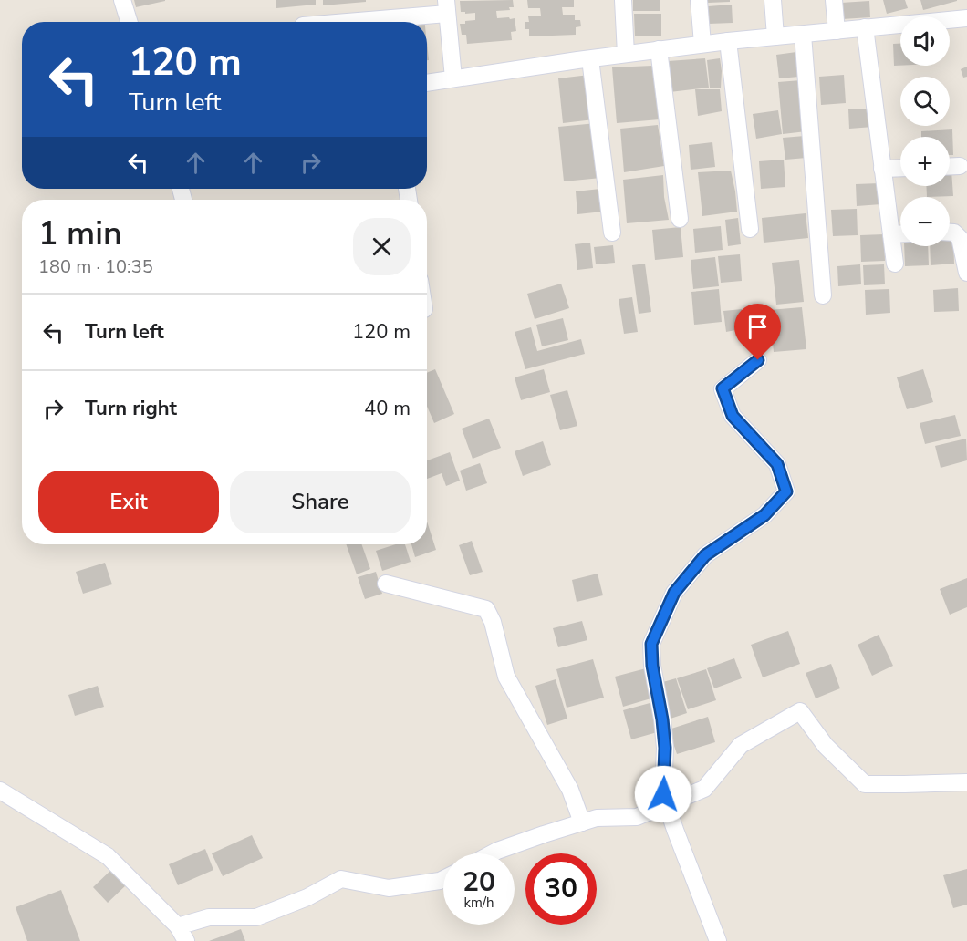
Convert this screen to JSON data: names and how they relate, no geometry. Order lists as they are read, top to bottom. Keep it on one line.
{"page":{"map_buttons":["+","−"],"turn":["120 m","Turn left"],"heading":["1 min","180 m · 10:35"],"list":[{"name":"Turn left","value":"120 m"},{"name":"Turn right","value":"40 m"}],"buttons":["Exit","Share"],"speed":"20 km/h","limit":"30"}}
